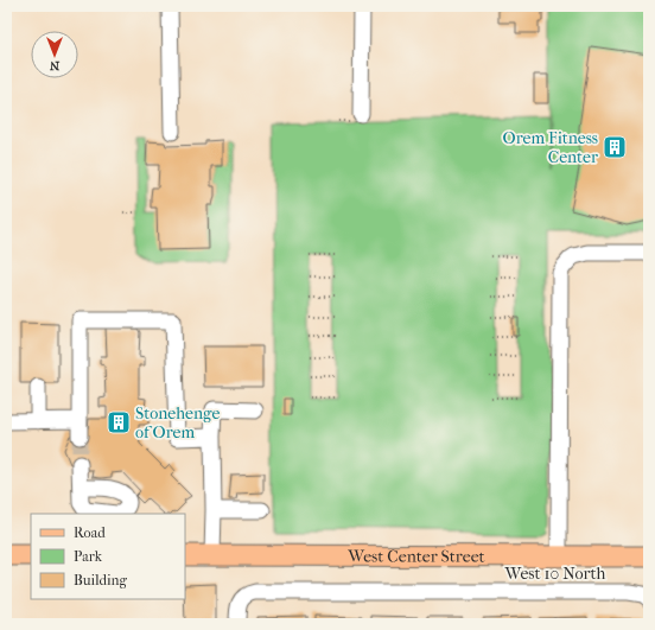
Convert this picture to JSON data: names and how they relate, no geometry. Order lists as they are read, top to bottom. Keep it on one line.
{"streets":{"main road":["West Center Street"],"street":["West 10 North"]},"places":{"building":["Orem Fitness Center","Stonehenge of Orem"]},"legend":["Road","Park","Building"],"north":"bottom"}
